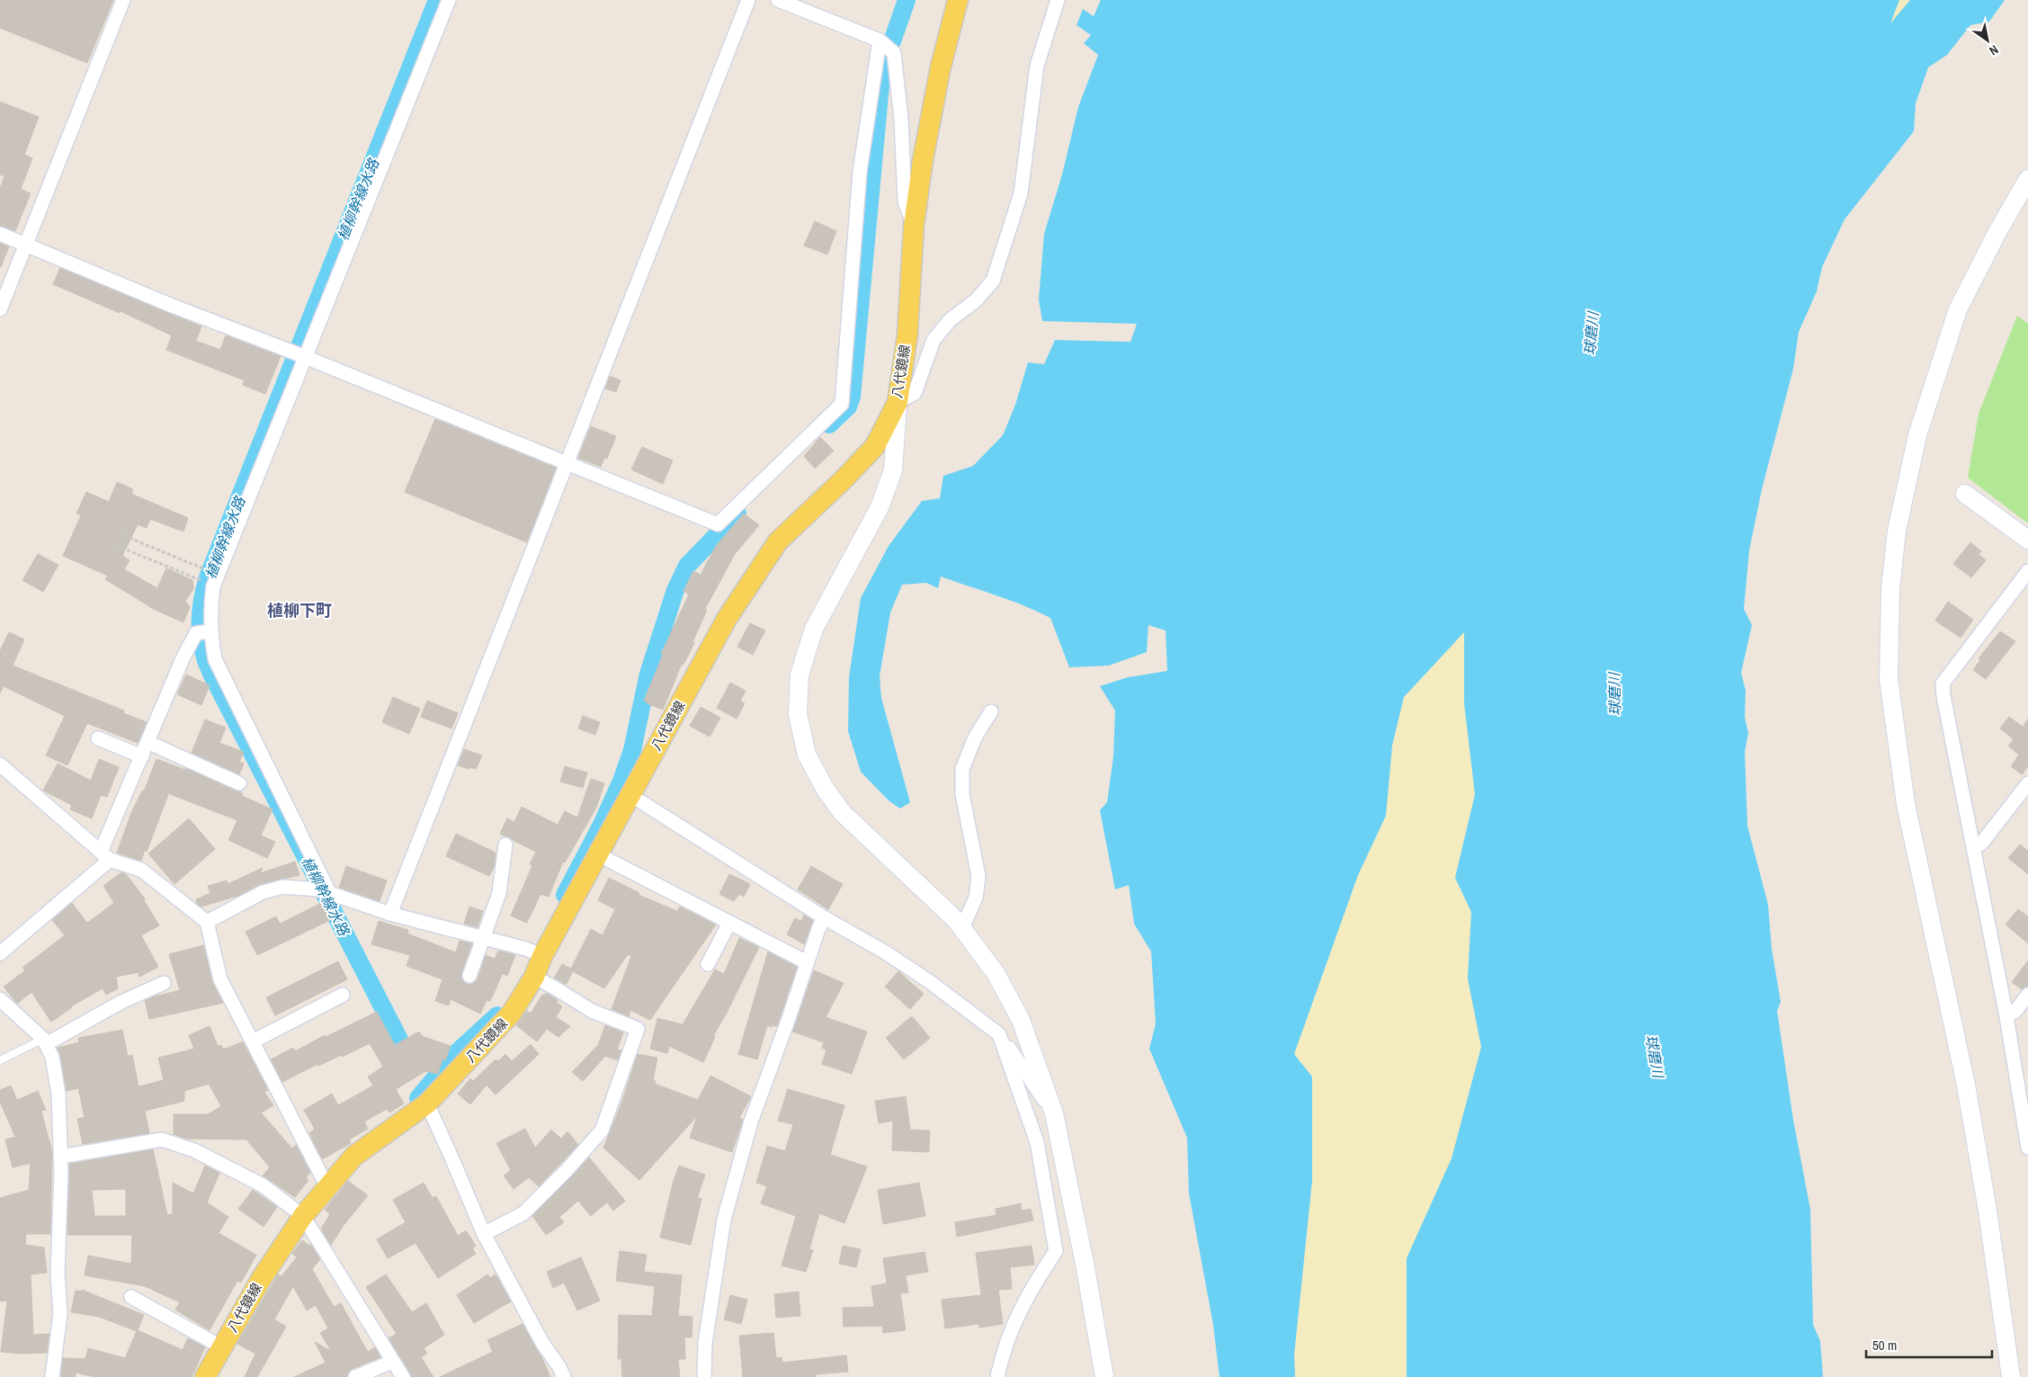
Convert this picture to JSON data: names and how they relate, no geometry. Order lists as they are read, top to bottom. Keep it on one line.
{"streets":{"main road":["八代鏡線"]},"districts":["植柳下町"],"water":["植柳幹線水路","球磨川"],"scale_bar":"50 m","north":"bottom right"}
